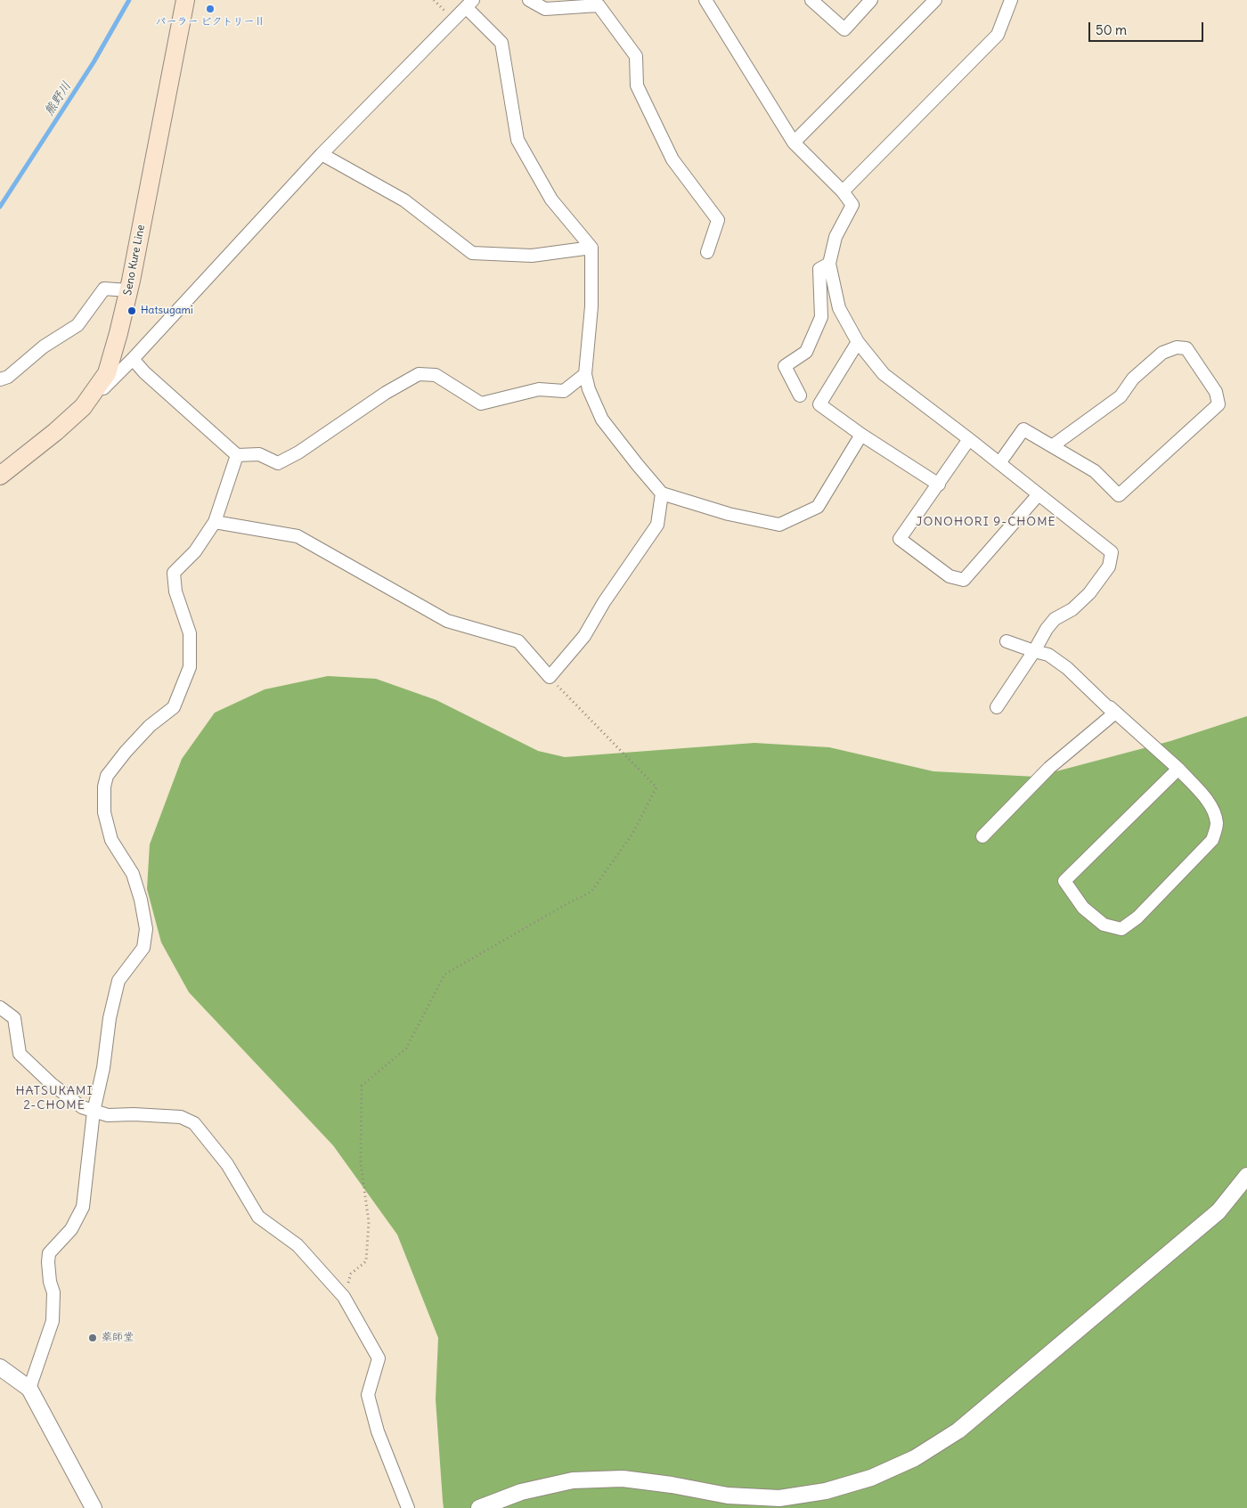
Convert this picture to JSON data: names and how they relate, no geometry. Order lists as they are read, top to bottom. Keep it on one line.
{"streets":{"main road":["Seno Kure Line"]},"districts":["JONOHORI 9-CHOME","HATSUKAMI 2-CHOME"],"water":["熊野川"],"places":["パーラー ビクトリーⅡ","Hatsugami","薬師堂"],"scale_bar":"50 m"}
